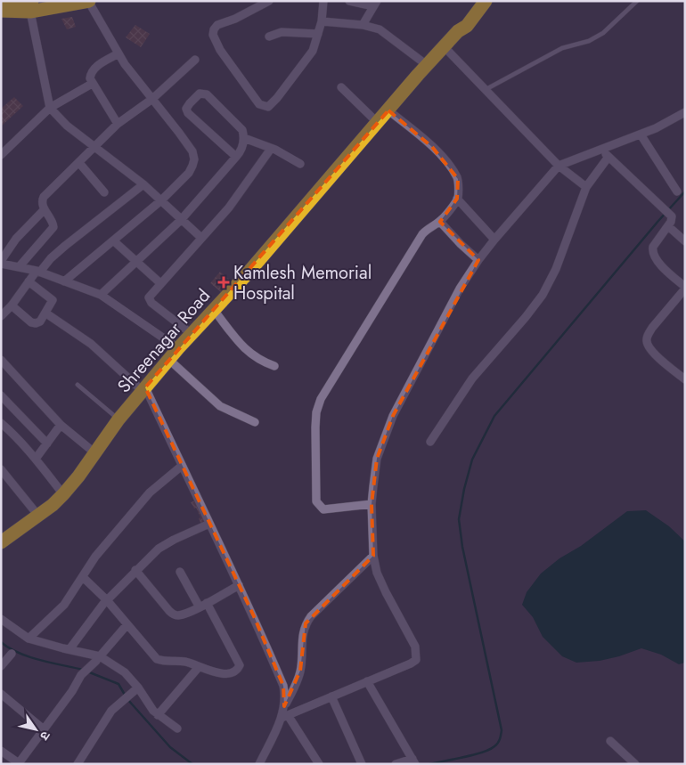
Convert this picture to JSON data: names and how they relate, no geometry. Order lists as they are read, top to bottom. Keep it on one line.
{"streets":{"highway":["Shreenagar Road"]},"places":{"health":["Kamlesh Memorial Hospital"]},"north":"bottom right"}
